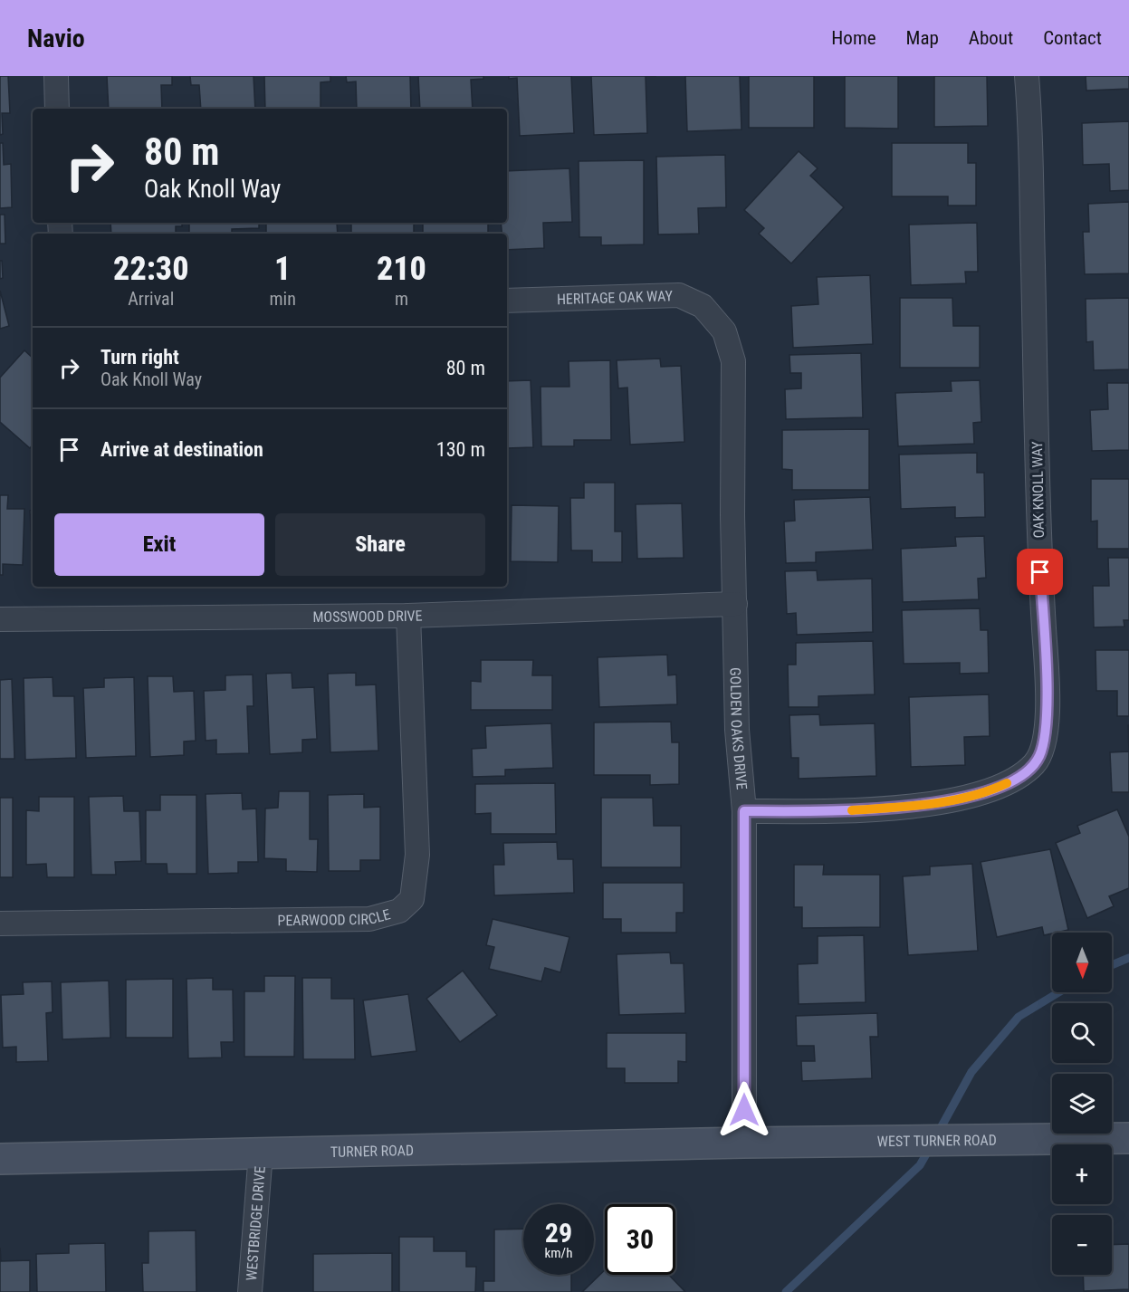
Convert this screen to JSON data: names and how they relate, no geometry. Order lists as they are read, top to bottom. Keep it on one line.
{"streets":{"main road":["WEST TURNER ROAD","TURNER ROAD"],"street":["HERITAGE OAK WAY","OAK KNOLL WAY","MOSSWOOD DRIVE","GOLDEN OAKS DRIVE","PEARWOOD CIRCLE","WESTBRIDGE DRIVE"]},"crossings":[["HERITAGE OAK WAY","GOLDEN OAKS DRIVE"],["OAK KNOLL WAY","GOLDEN OAKS DRIVE"],["MOSSWOOD DRIVE","GOLDEN OAKS DRIVE"],["MOSSWOOD DRIVE","PEARWOOD CIRCLE"],["GOLDEN OAKS DRIVE","WEST TURNER ROAD"],["GOLDEN OAKS DRIVE","TURNER ROAD"],["WEST TURNER ROAD","TURNER ROAD"],["TURNER ROAD","WESTBRIDGE DRIVE"]],"north":"bottom","page":{"header":"Navio","nav":["Home","Map","About","Contact"],"turn":["80 m","Oak Knoll Way"],"eta":["22:30","Arrival","1","min","210","m"],"list":[{"name":"Turn right","note":"Oak Knoll Way","value":"80 m"},{"name":"Arrive at destination","value":"130 m"}],"buttons":["Exit","Share"],"map_buttons":["+","−"],"speed":"29 km/h","limit":"30"}}
